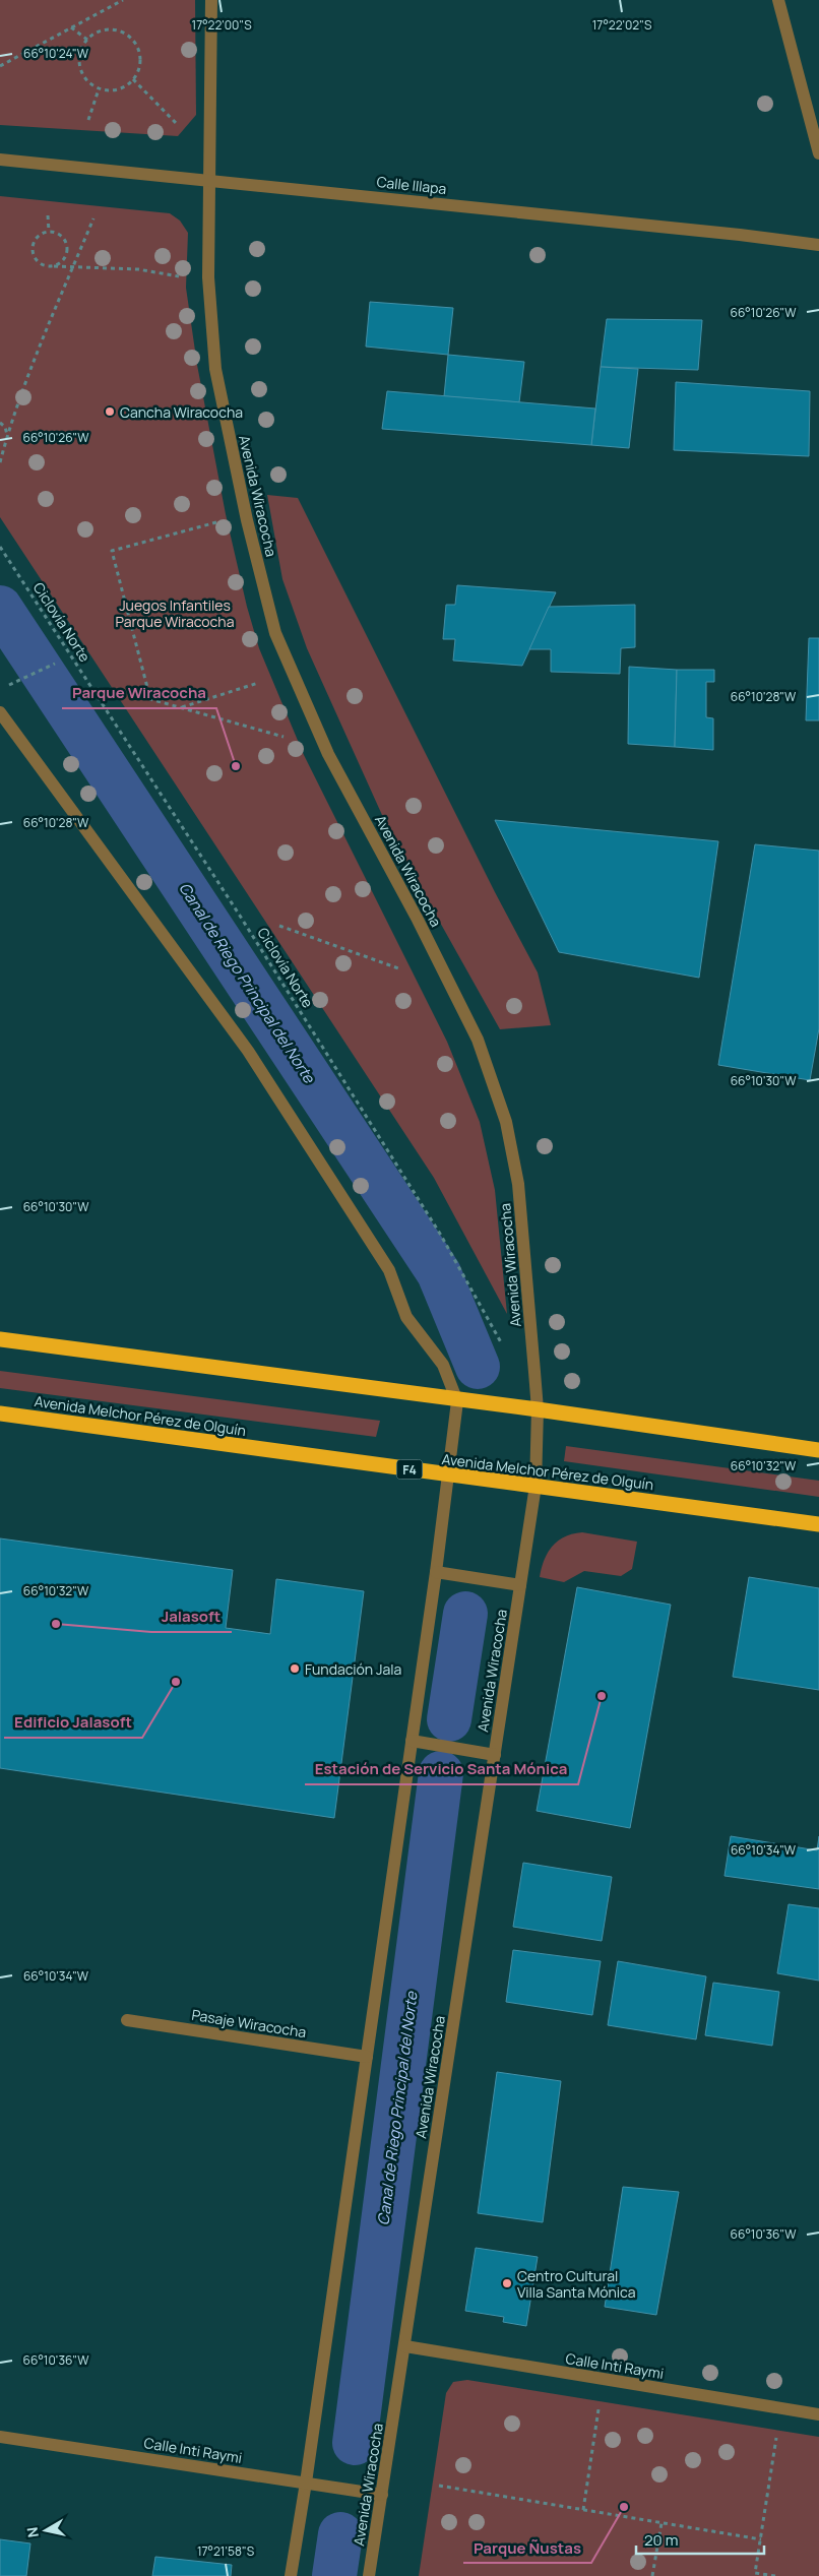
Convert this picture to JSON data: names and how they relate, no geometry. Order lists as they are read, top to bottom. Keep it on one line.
{"streets":{"highway":["Avenida Melchor Pérez de Olguín","F4"],"street":["Calle Illapa","Avenida Wiracocha","Pasaje Wiracocha","Calle Inti Raymi"],"path":["Ciclovía Norte"]},"crossings":[["Calle Illapa","Avenida Wiracocha"],["Avenida Wiracocha","Avenida Melchor Pérez de Olguín"],["Avenida Wiracocha","Calle Inti Raymi"]],"water":["Canal de Riego Principal del Norte"],"parks":["Juegos Infantiles Parque Wiracocha"],"places":["Cancha Wiracocha","Parque Wiracocha","Jalasoft","Fundación Jala","Edificio Jalasoft","Estación de Servicio Santa Mónica","Centro Cultural Villa Santa Mónica","Parque Ñustas"],"scale_bar":"20 m","north":"left","coordinates":["17°22'02\"S","17°22'00\"S","66°10'24\"W","66°10'26\"W","66°10'28\"W","66°10'30\"W","66°10'32\"W","66°10'34\"W","66°10'36\"W","17°21'58\"S"]}
